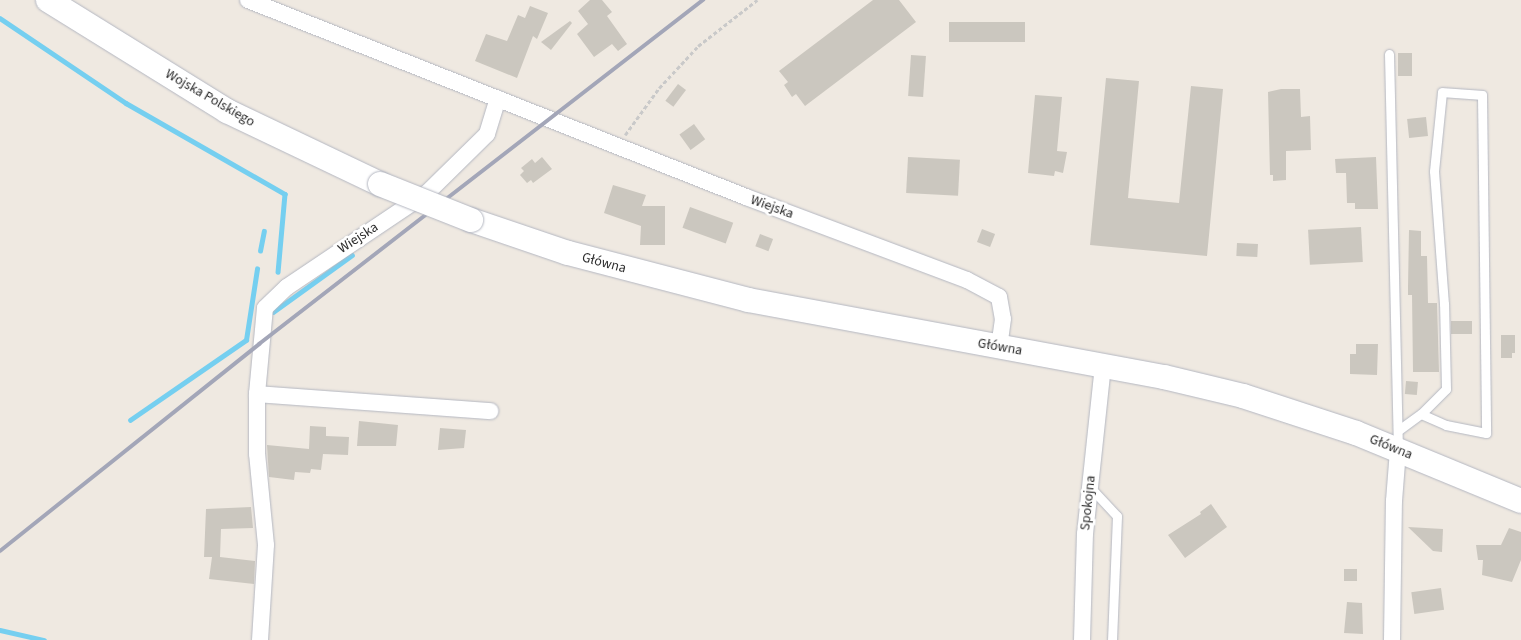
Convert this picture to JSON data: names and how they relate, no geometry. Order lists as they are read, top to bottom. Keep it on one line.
{"streets":{"main road":["Wojska Polskiego","Główna"],"street":["Wiejska","Spokojna"]},"crossings":[["Wojska Polskiego","Główna"],["Wiejska","Główna"],["Główna","Spokojna"]]}
